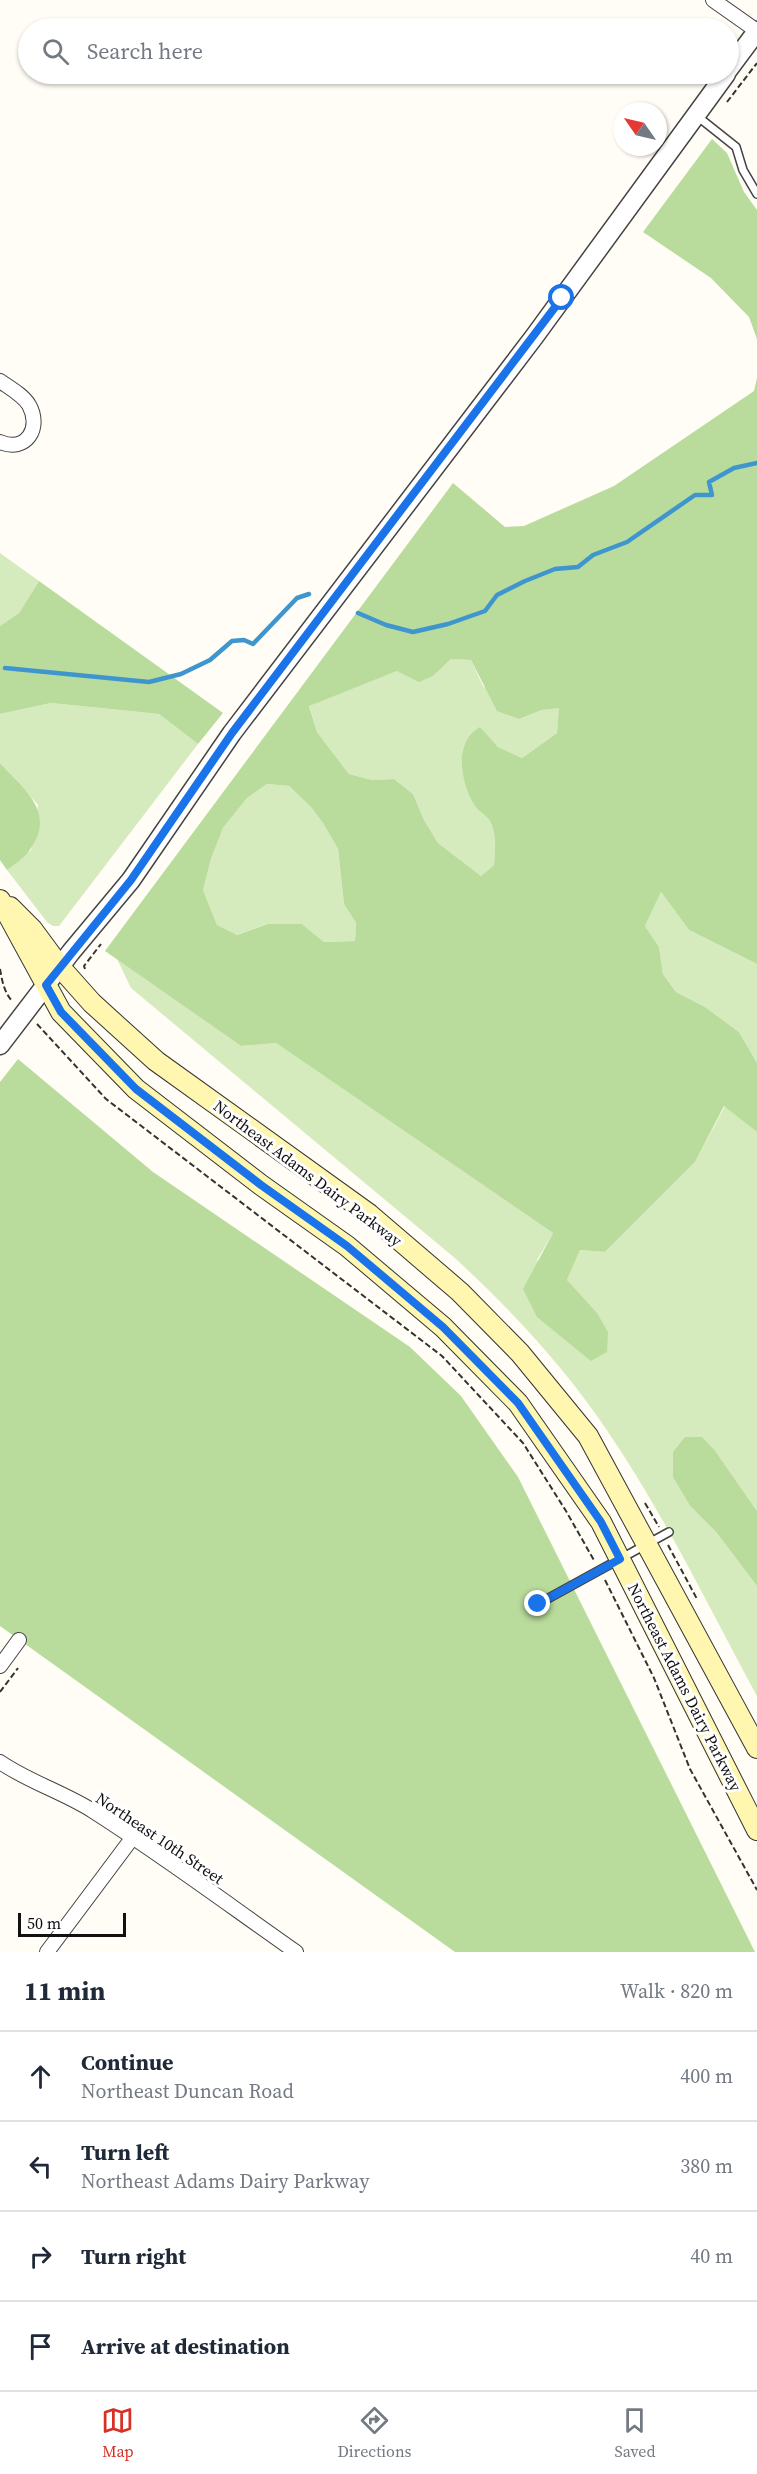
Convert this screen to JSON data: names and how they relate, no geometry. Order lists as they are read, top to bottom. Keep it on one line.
{"streets":{"main road":["Northeast Adams Dairy Parkway"],"street":["Northeast 10th Street"]},"scale_bar":"50 m","north":"top left","page":{"search":"Search here","scale":"50 m","heading":["11 min","Walk · 820 m"],"list":[["Continue","Northeast Duncan Road","400 m"],["Turn left","Northeast Adams Dairy Parkway","380 m"],["Turn right","40 m"],"Arrive at destination"],"nav":["Map","Directions","Saved"]}}
